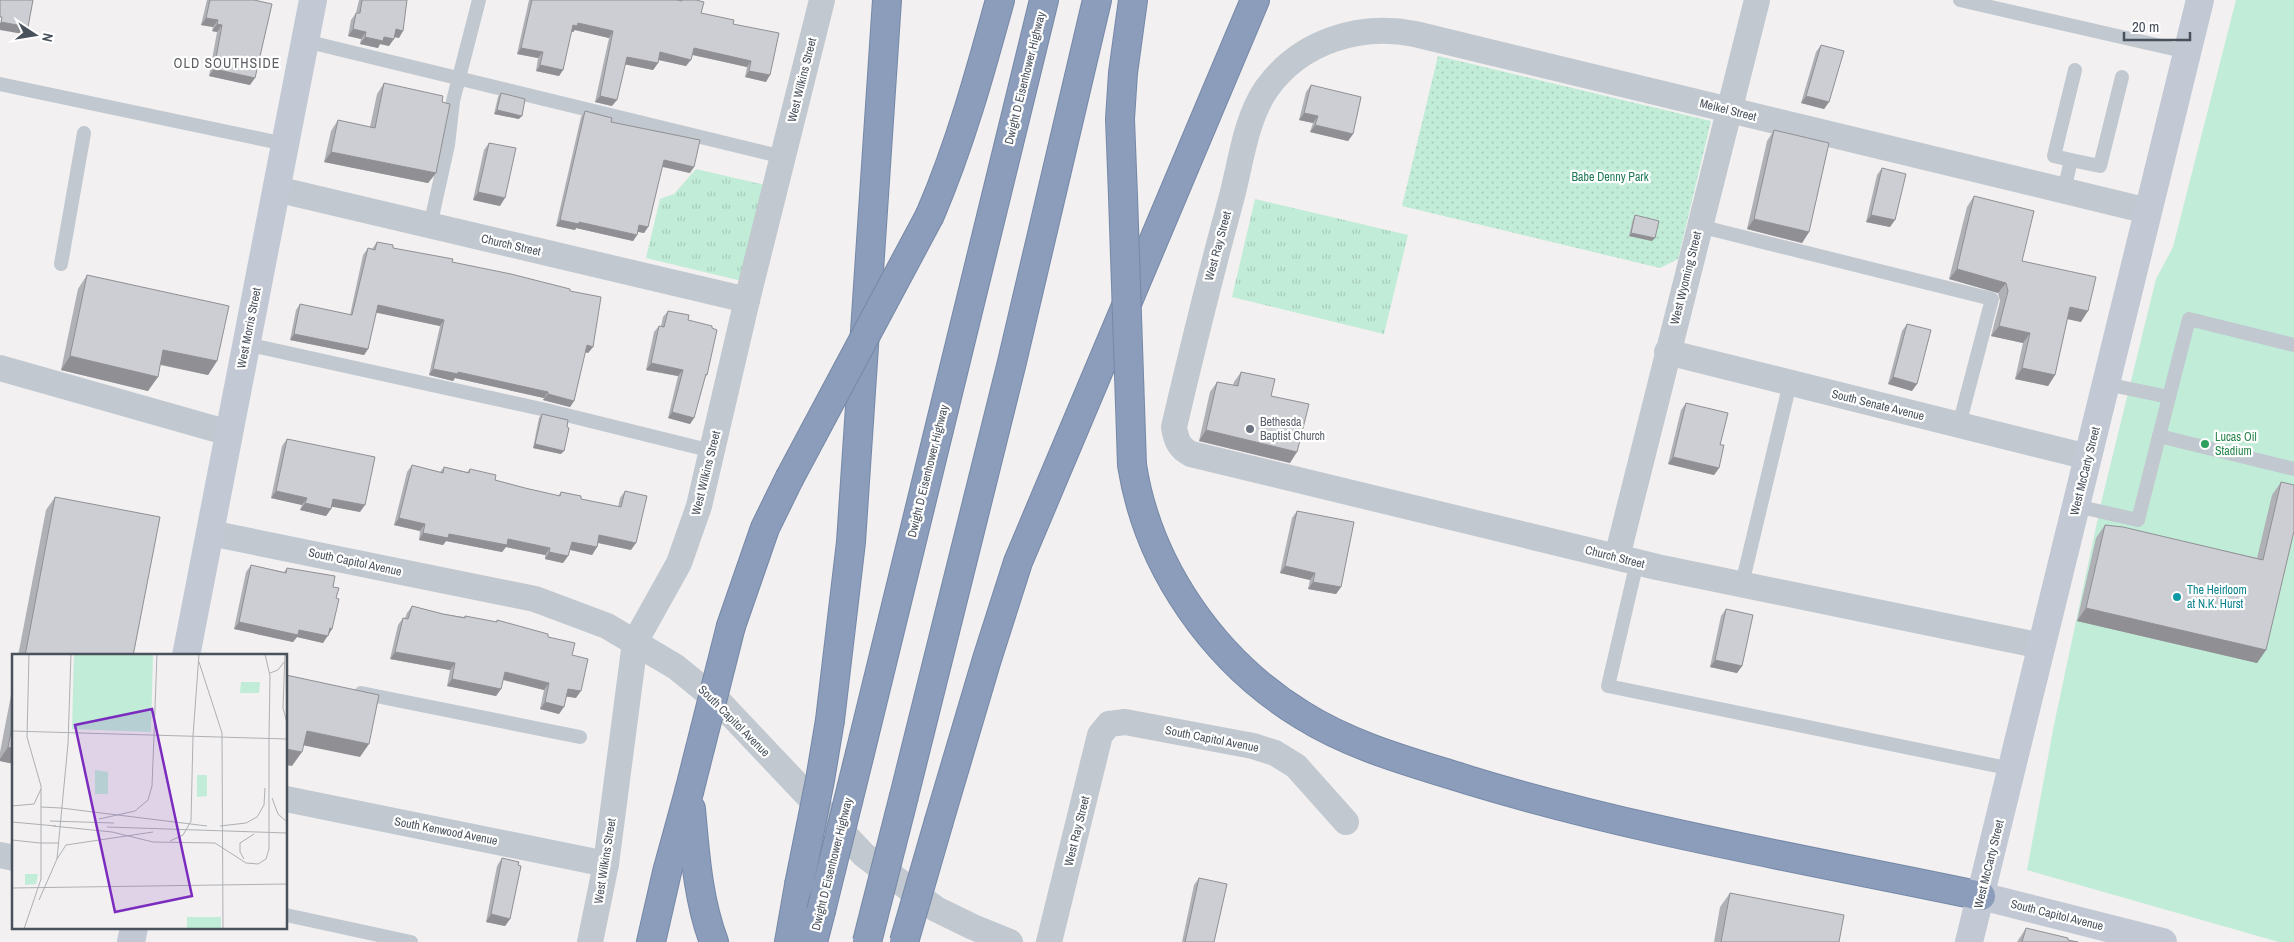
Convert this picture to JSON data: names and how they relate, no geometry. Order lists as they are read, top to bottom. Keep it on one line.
{"streets":{"highway":["Dwight D Eisenhower Highway"],"main road":["West Morris Street","West McCarty Street","South Capitol Avenue"],"street":["West Wilkins Street","Meikel Street","Church Street","West Ray Street","West Wyoming Street","South Senate Avenue","South Kenwood Avenue"]},"crossings":[["West Wilkins Street","Church Street"],["West Wilkins Street","South Capitol Avenue"],["West Wilkins Street","South Kenwood Avenue"],["Meikel Street","West Ray Street"],["Meikel Street","West Wyoming Street"],["Meikel Street","West McCarty Street"],["Church Street","West Ray Street"],["Church Street","West Wyoming Street"],["Church Street","West Morris Street"],["Church Street","West McCarty Street"],["West Ray Street","South Capitol Avenue"],["West Wyoming Street","South Senate Avenue"],["West Morris Street","South Capitol Avenue"],["South Senate Avenue","West McCarty Street"],["West McCarty Street","South Capitol Avenue"]],"districts":["OLD SOUTHSIDE"],"parks":["Babe Denny Park"],"places":["Bethesda Baptist Church","Lucas Oil Stadium","The Heirloom at N.K. Hurst"],"scale_bar":"20 m","north":"right"}
